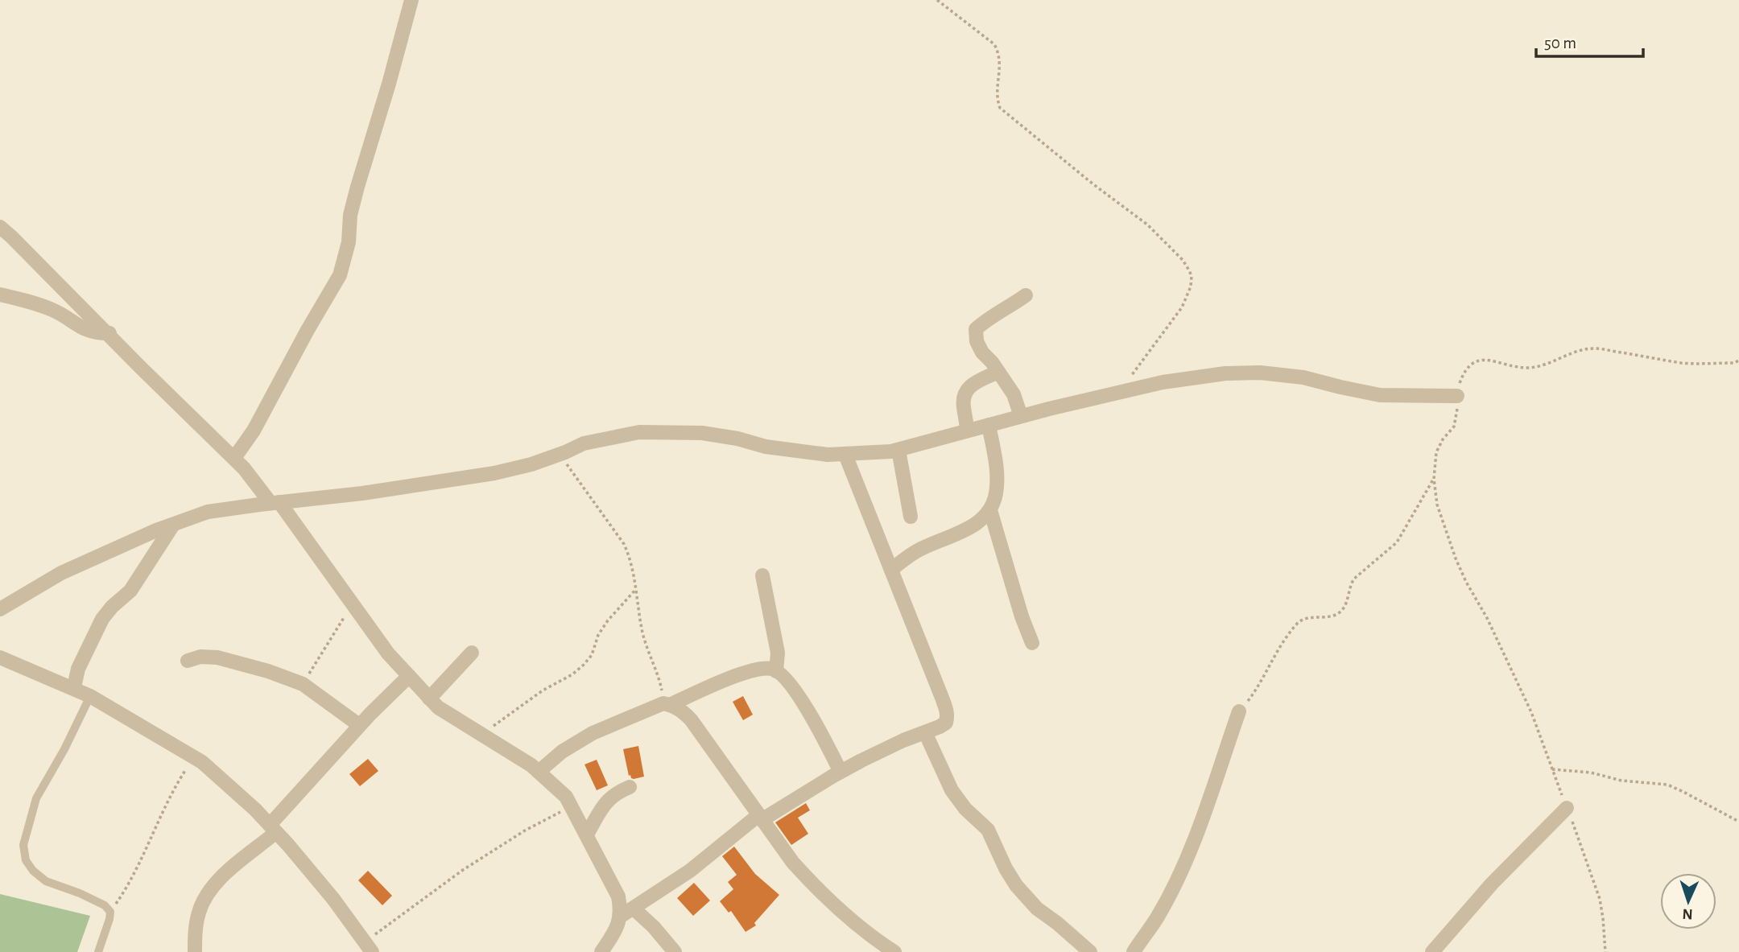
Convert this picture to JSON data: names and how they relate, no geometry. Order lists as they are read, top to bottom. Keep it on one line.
{"scale_bar":"50 m","north":"bottom"}
